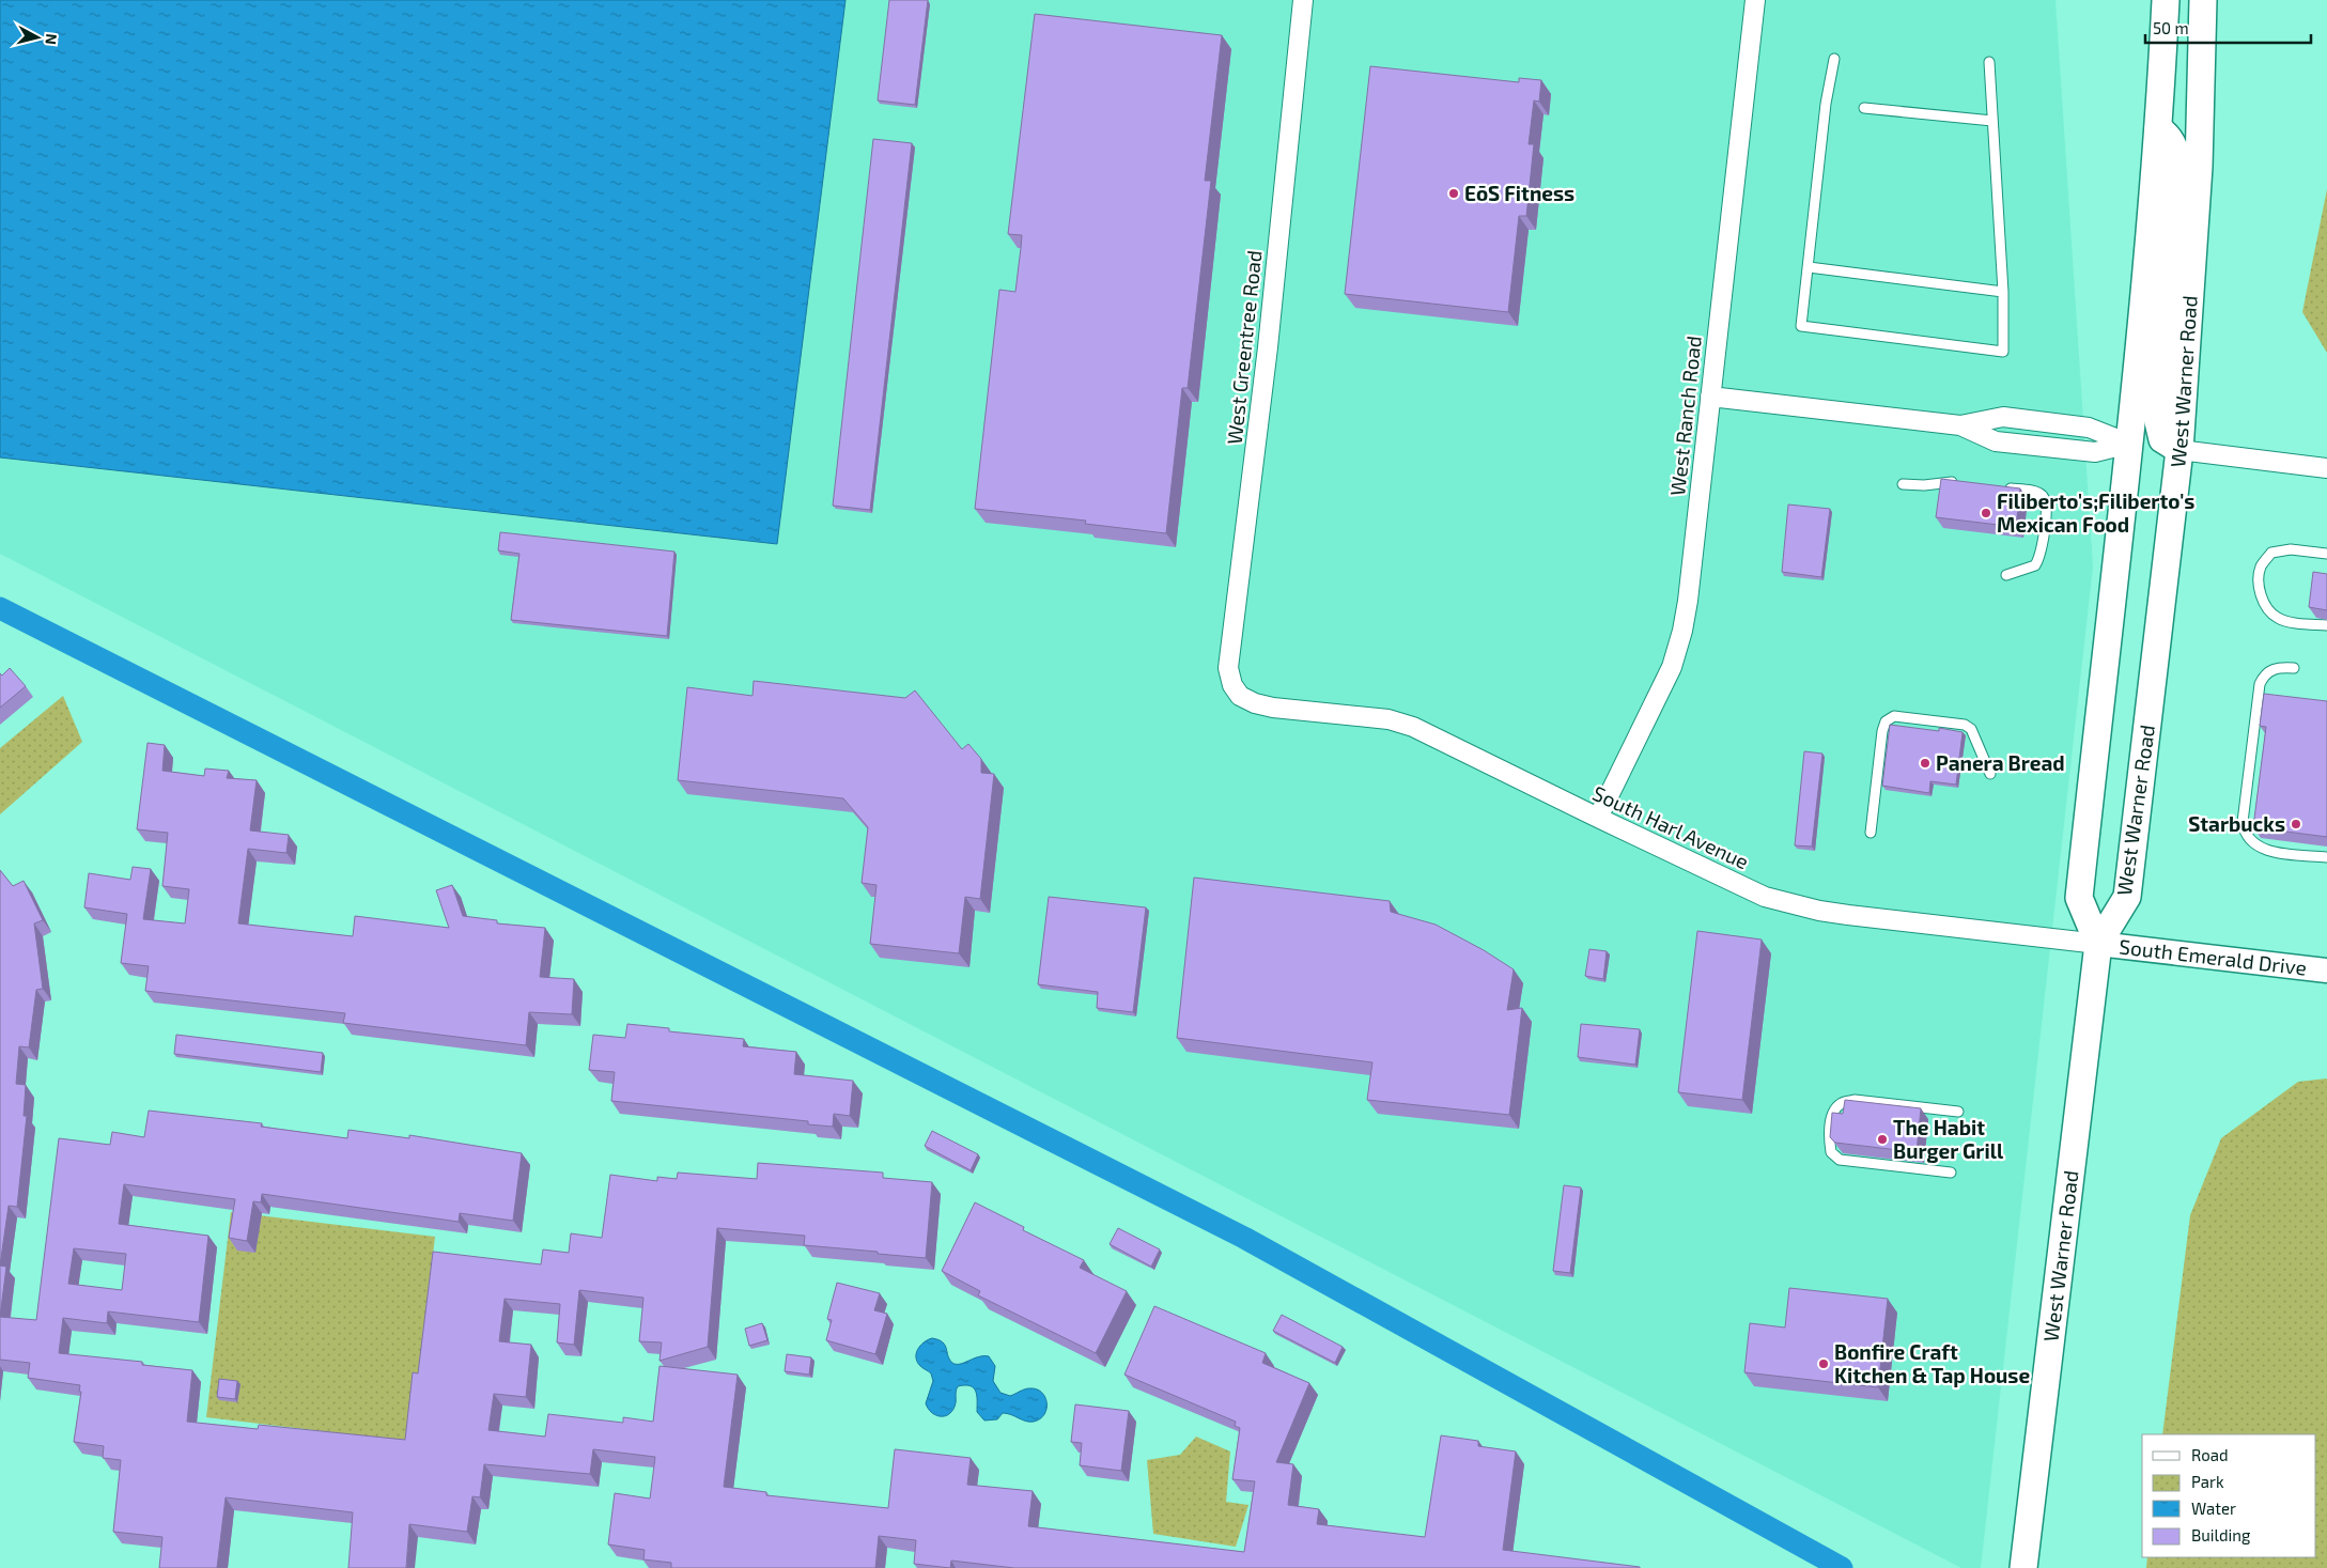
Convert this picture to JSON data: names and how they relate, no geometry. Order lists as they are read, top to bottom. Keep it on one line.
{"streets":{"main road":["West Warner Road"],"street":["West Greentree Road","West Ranch Road","South Harl Avenue","South Emerald Drive"]},"crossings":[["West Greentree Road","South Harl Avenue"],["West Warner Road","South Harl Avenue"],["West Warner Road","South Emerald Drive"],["West Ranch Road","South Harl Avenue"],["South Harl Avenue","South Emerald Drive"]],"places":["EōS Fitness","Filiberto's;Filiberto's Mexican Food","Panera Bread","Starbucks","The Habit Burger Grill","Bonfire Craft Kitchen & Tap House"],"legend":["Road","Park","Water","Building"],"scale_bar":"50 m","north":"right"}
